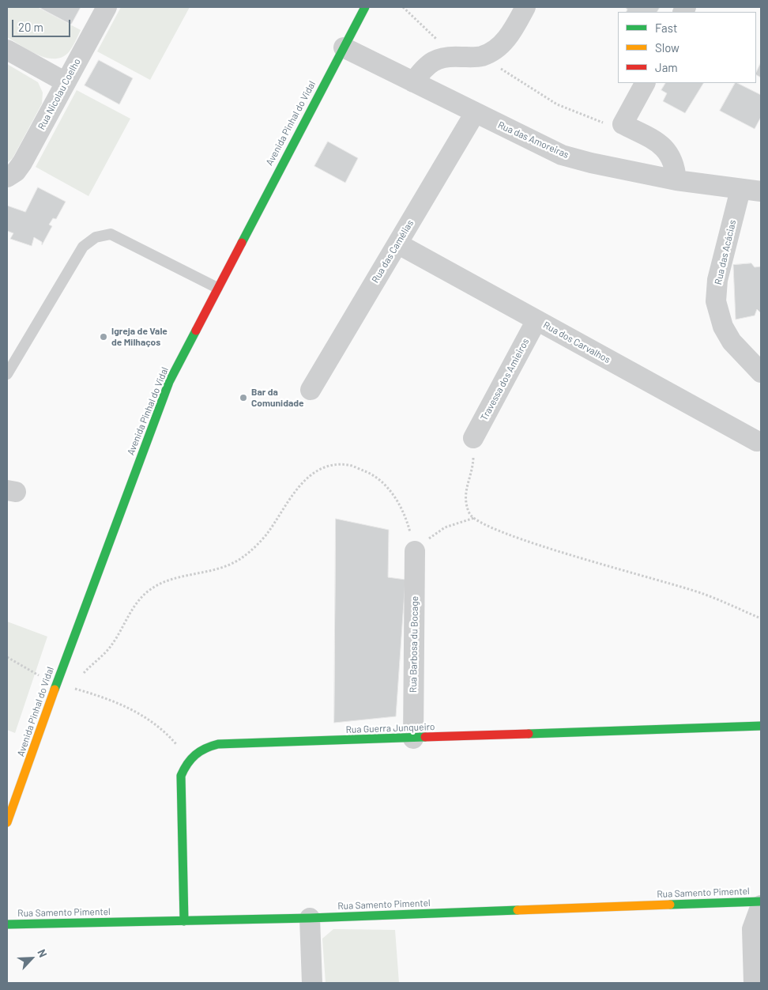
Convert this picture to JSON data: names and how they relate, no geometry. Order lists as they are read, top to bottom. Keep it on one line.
{"streets":{"street":["Rua Nicolau Coelho","Avenida Pinhal do Vidal","Rua das Amoreiras","Rua das Camélias","Rua das Acácias","Rua dos Carvalhos","Travessa dos Amieiros","Rua Barbosa du Bocage","Rua Guerra Junqueiro","Rua Samento Pimentel"]},"crossings":[["Avenida Pinhal do Vidal","Rua das Amoreiras"],["Rua das Amoreiras","Rua das Camélias"],["Rua das Amoreiras","Rua das Acácias"],["Rua das Camélias","Rua dos Carvalhos"],["Rua dos Carvalhos","Travessa dos Amieiros"],["Rua Barbosa du Bocage","Rua Guerra Junqueiro"]],"places":["Igreja de Vale de Milhaços","Bar da Comunidade"],"legend":["Fast","Slow","Jam"],"scale_bar":"20 m","north":"top right"}
